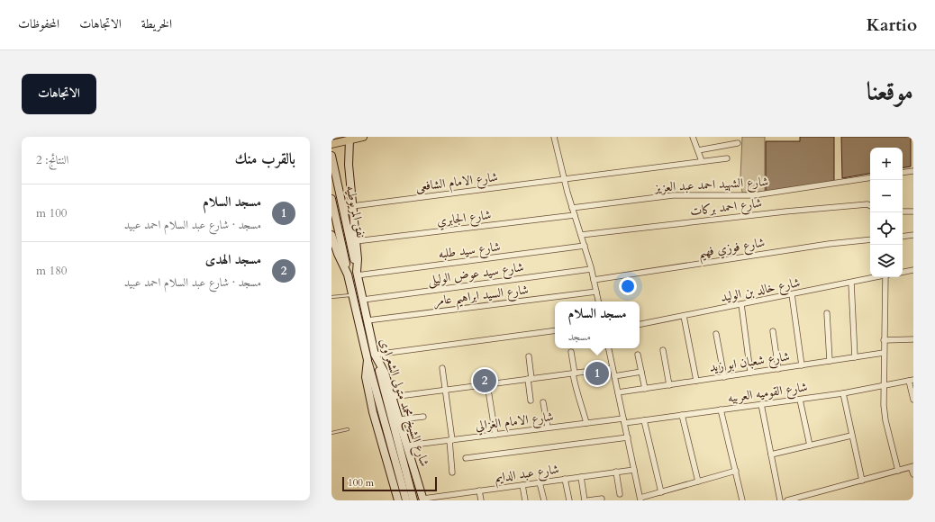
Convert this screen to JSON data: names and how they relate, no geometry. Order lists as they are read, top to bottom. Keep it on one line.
{"streets":{"main road":["نفق المريوطيه","شارع الشيخ محمد متولى الشعراوى"],"street":["شارع الامام الشافعى","شارع الشهيد احمد عبد العزيز","شارع احمد بركات","شارع الجابري","شارع فوزي فهيم","شارع سيد طلبه","شارع سيد عوض الوليلى","شارع خالد بن الوليد","شارع السيد ابراهيم عامر","شارع شعبان ابو زيد","شارع القوميه العربيه","شارع الامام الغزالي","شارع عبد الدايم"]},"crossings":[["شارع الامام الشافعى","شارع الشيخ محمد متولى الشعراوى"],["نفق المريوطيه","شارع سيد طلبه"],["نفق المريوطيه","شارع الشيخ محمد متولى الشعراوى"],["شارع الجابري","شارع الشيخ محمد متولى الشعراوى"],["شارع سيد طلبه","شارع الشيخ محمد متولى الشعراوى"],["شارع سيد عوض الوليلى","شارع الشيخ محمد متولى الشعراوى"],["شارع السيد ابراهيم عامر","شارع الشيخ محمد متولى الشعراوى"],["شارع القوميه العربيه","شارع الامام الغزالي"],["شارع الشيخ محمد متولى الشعراوى","شارع الامام الغزالي"],["شارع الشيخ محمد متولى الشعراوى","شارع عبد الدايم"]],"scale_bar":"100 m","page":{"header":"Kartio","nav":["الخريطة","الاتجاهات","المحفوظات"],"title":"موقعنا","buttons":"الاتجاهات","heading":["بالقرب منك","النتائج: 2"],"map_buttons":["+","−"],"list":[{"mark":"1","name":"مسجد السلام","note":"مسجد · شارع عبد السلام احمد عبيد","value":"100 m"},{"mark":"2","name":"مسجد الهدى","note":"مسجد · شارع عبد السلام احمد عبيد","value":"180 m"}],"popup":["مسجد السلام","مسجد"],"pins":["1","2"],"scale":"100 m"}}
